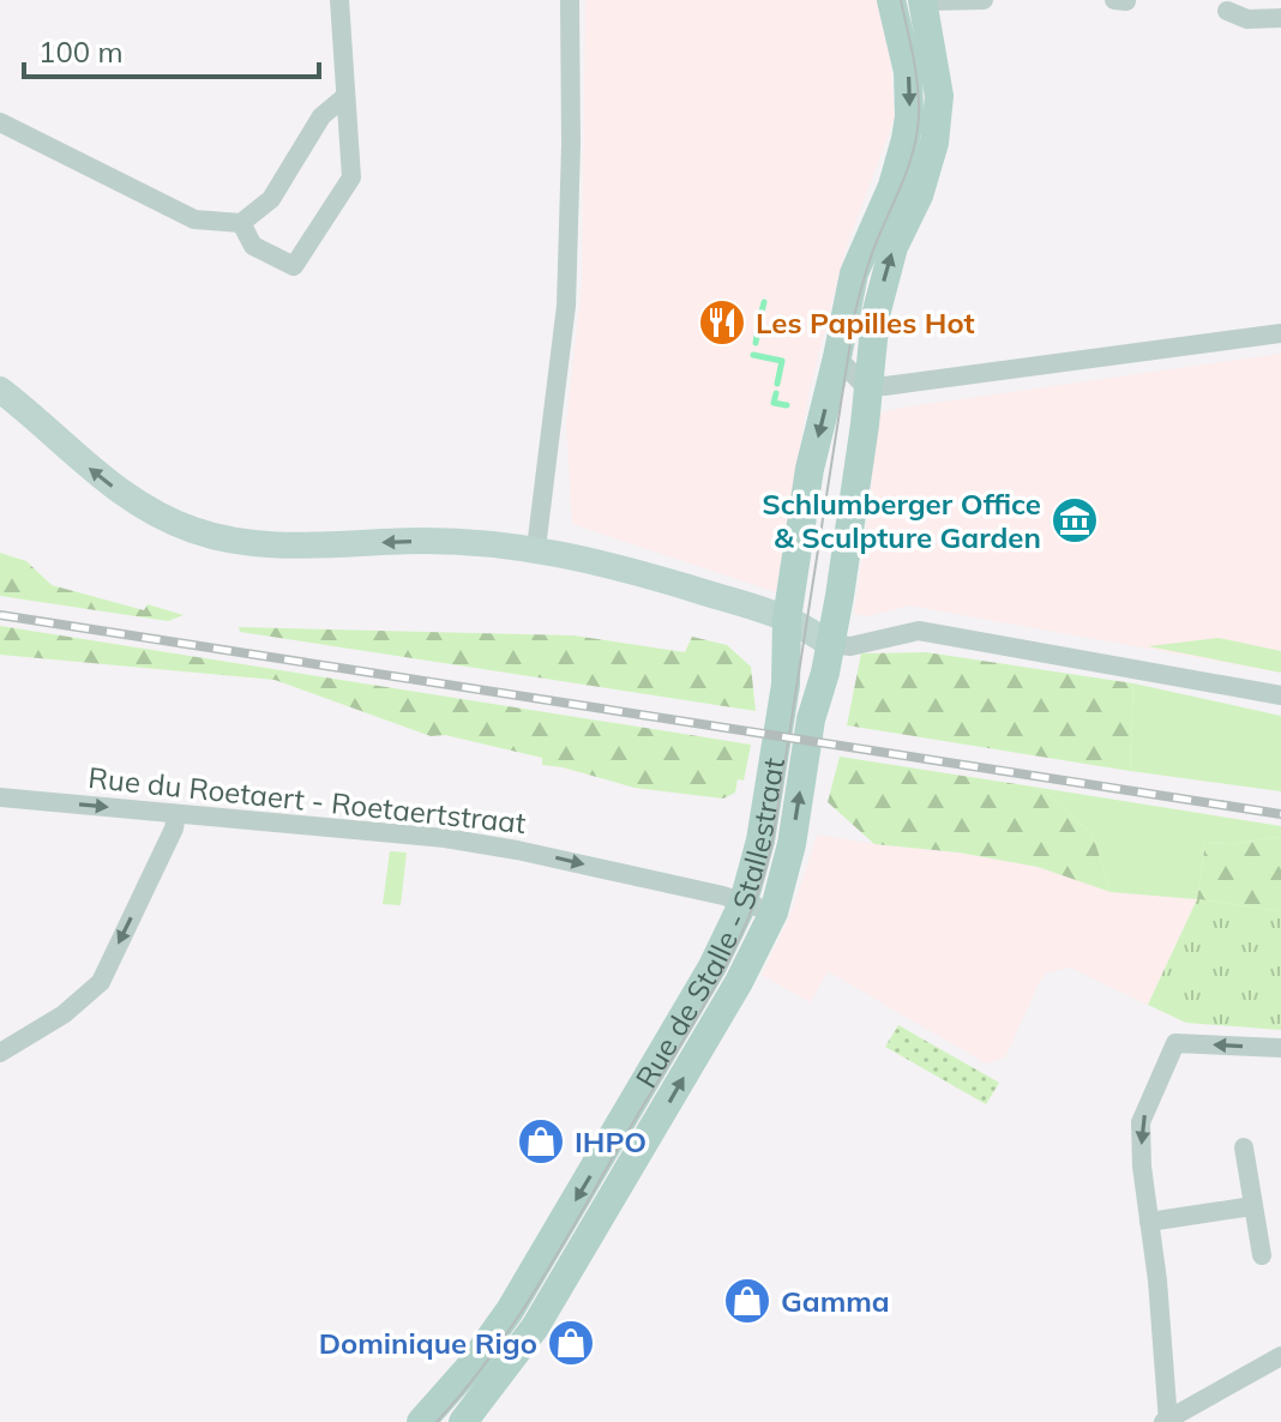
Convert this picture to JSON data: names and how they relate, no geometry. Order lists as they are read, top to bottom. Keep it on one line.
{"streets":{"main road":["Rue de Stalle - Stallestraat"],"street":["Rue du Roetaert - Roetaertstraat"]},"crossings":[["Rue du Roetaert - Roetaertstraat","Rue de Stalle - Stallestraat"]],"one_way":["Rue du Roetaert - Roetaertstraat"],"places":{"restaurant":["Les Papilles Hot"],"museum":["Schlumberger Office & Sculpture Garden"],"shop":["IHPO","Gamma","Dominique Rigo"]},"scale_bar":"100 m"}
